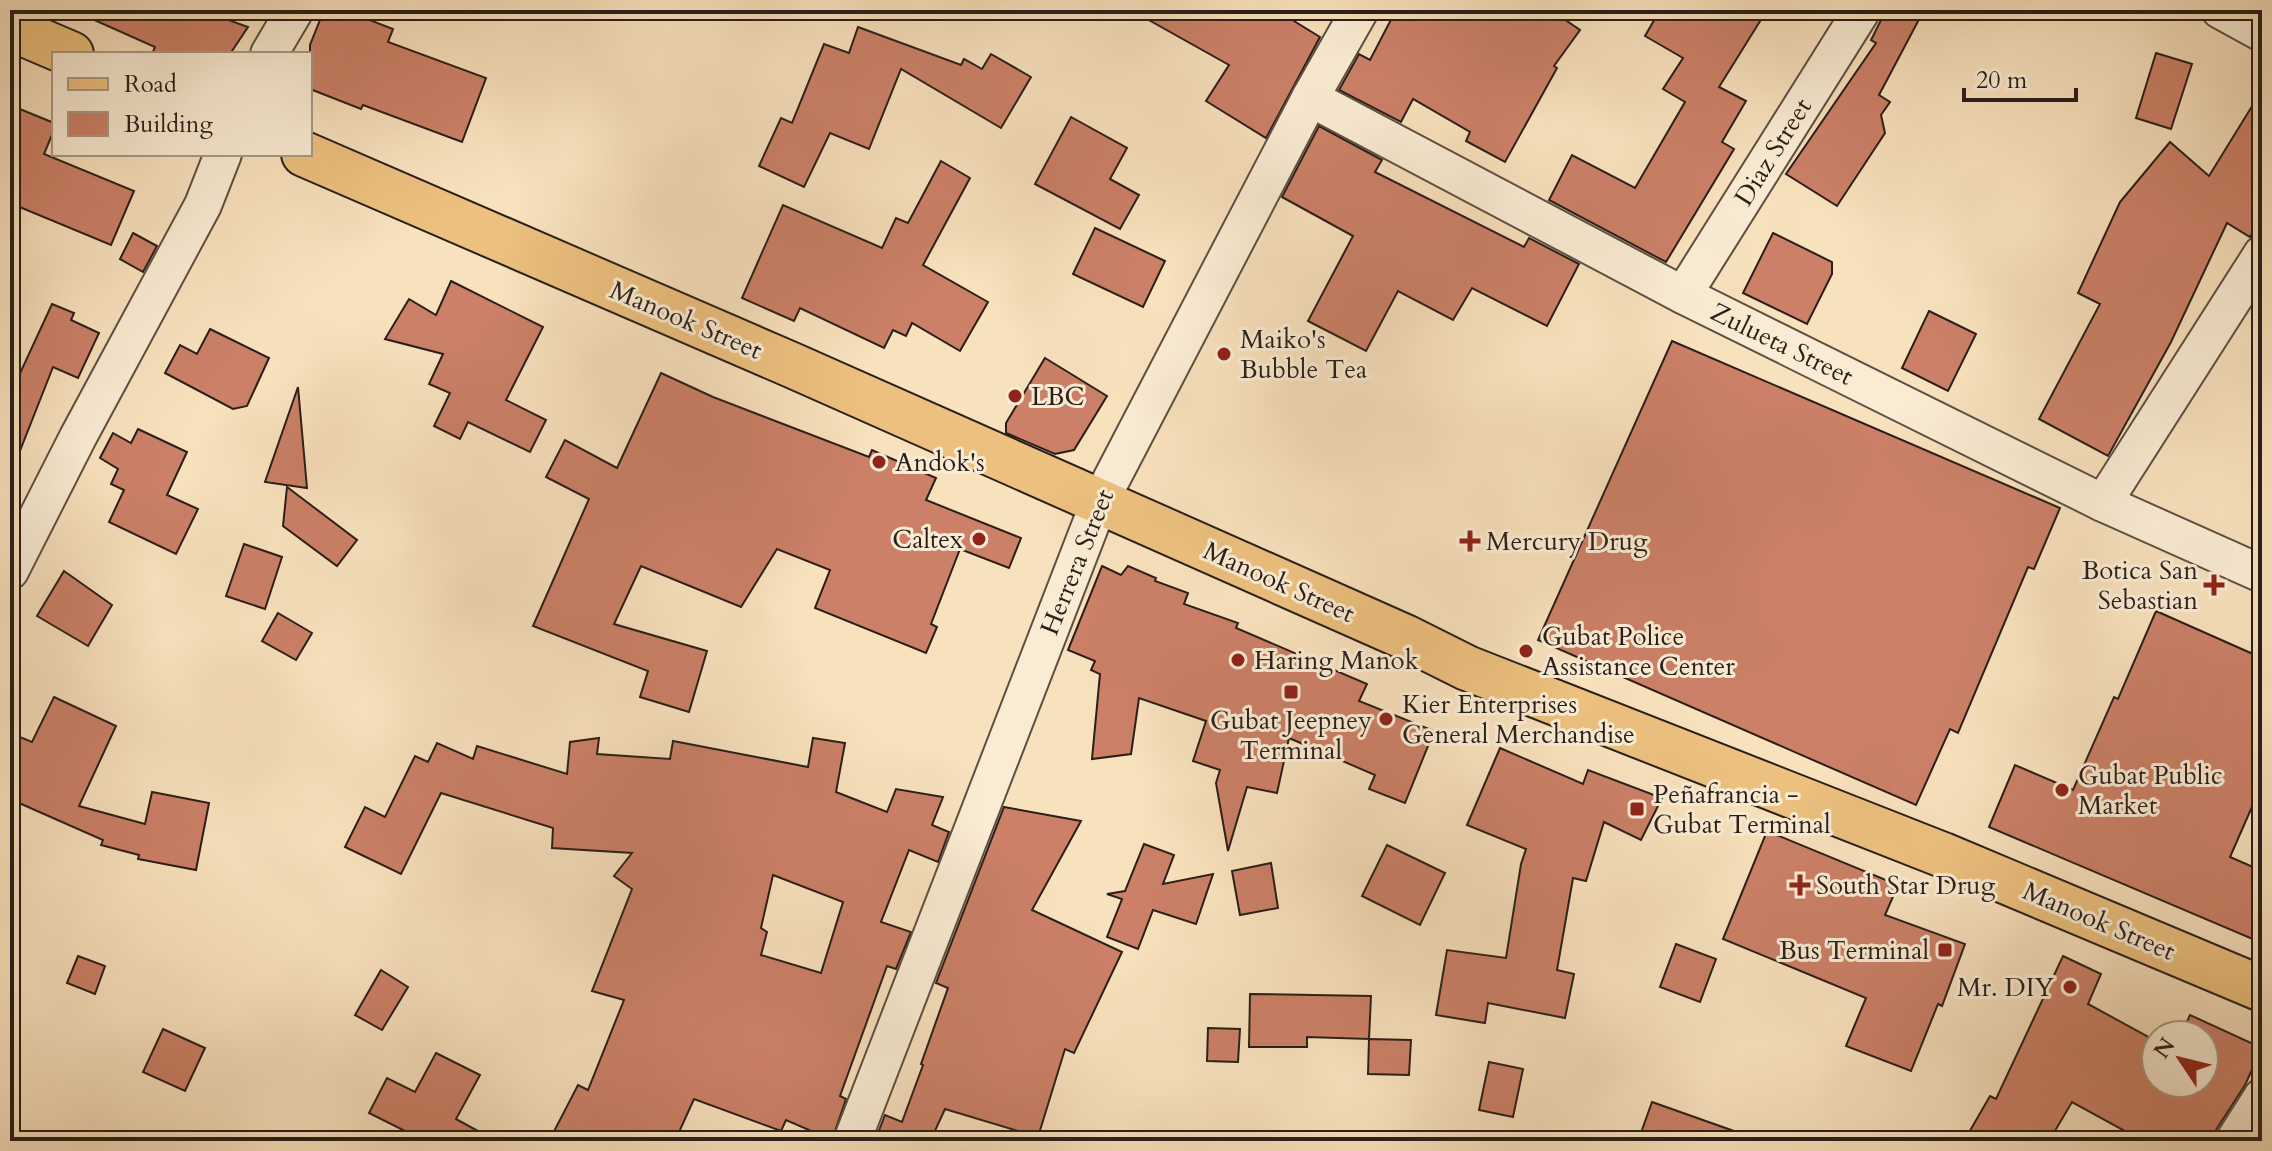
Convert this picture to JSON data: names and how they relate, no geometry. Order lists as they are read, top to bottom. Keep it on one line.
{"streets":{"main road":["Manook Street"],"street":["Diaz Street","Zulueta Street","Herrera Street"]},"crossings":[["Diaz Street","Zulueta Street"],["Manook Street","Herrera Street"],["Zulueta Street","Herrera Street"]],"places":{"other":["Maiko's Bubble Tea","LBC","Andok's","Caltex","Gubat Police Assistance Center","Haring Manok","Kier Enterprises General Merchandise","Gubat Public Market","Mr. DIY"],"health":["Mercury Drug","Botica San Sebastian","South Star Drug"],"transit":["Gubat Jeepney Terminal","Peñafrancia - Gubat Terminal","Bus Terminal"]},"legend":["Road","Building"],"scale_bar":"20 m","north":"top left"}
